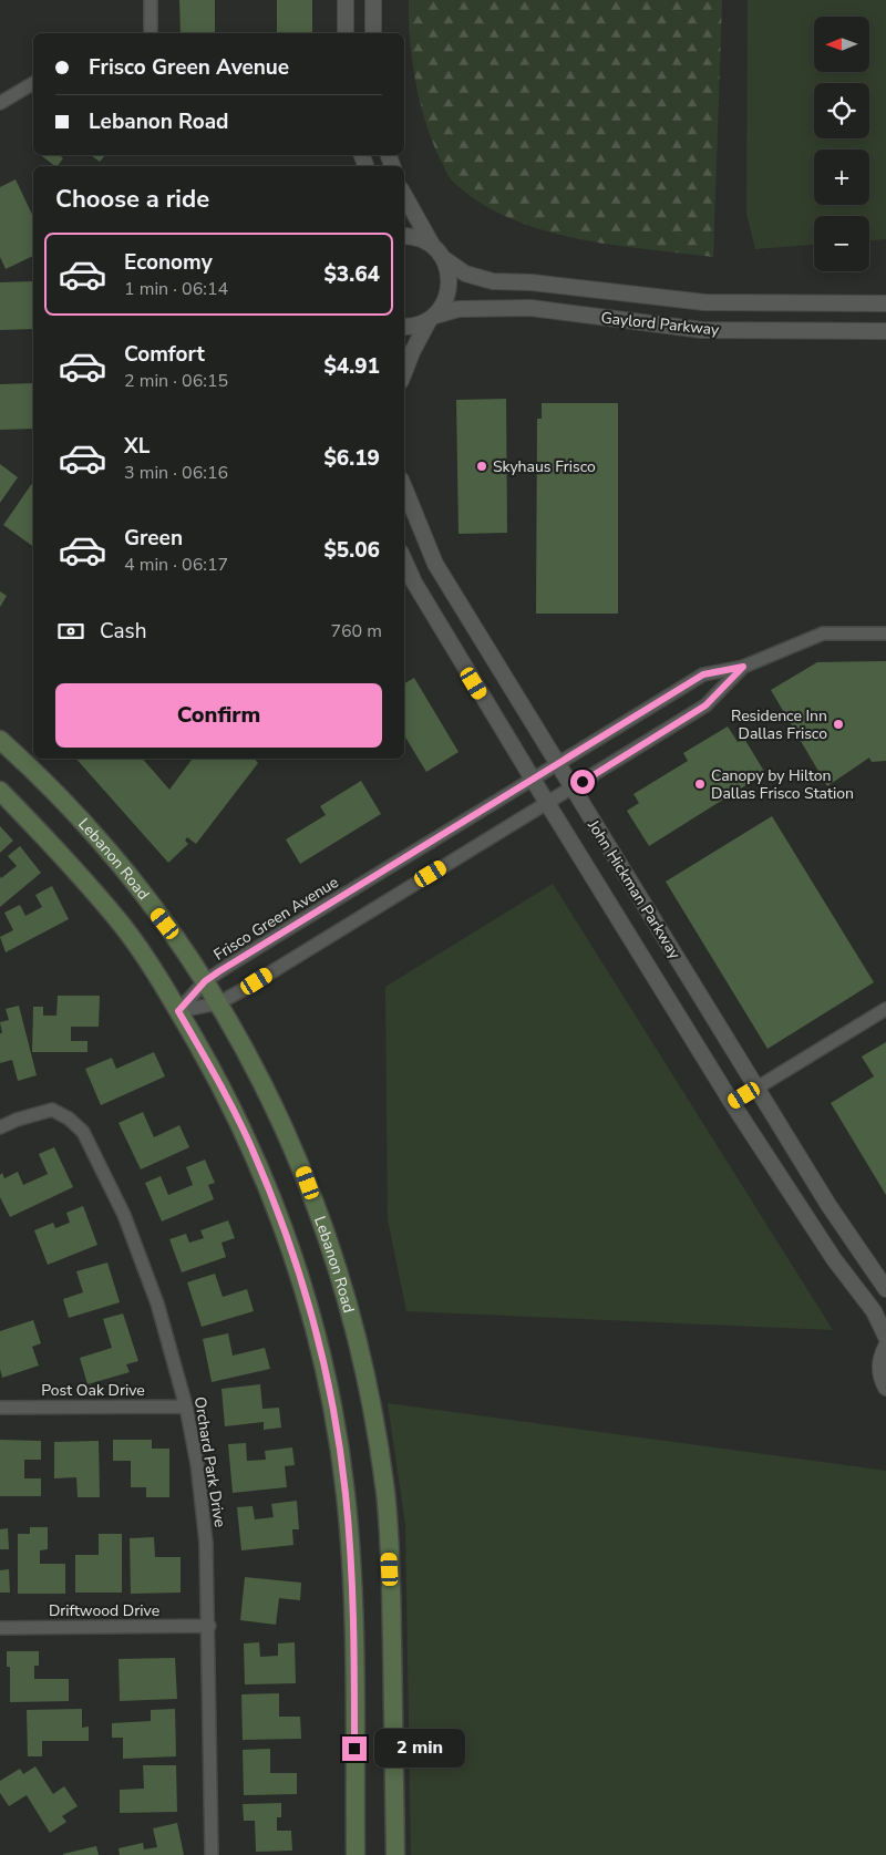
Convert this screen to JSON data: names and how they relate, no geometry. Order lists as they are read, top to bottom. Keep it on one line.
{"streets":{"main road":["Lebanon Road"],"street":["Gaylord Parkway","John Hickman Parkway","Frisco Green Avenue","Post Oak Drive","Orchard Park Drive","Driftwood Drive"]},"crossings":[["Lebanon Road","Frisco Green Avenue"],["John Hickman Parkway","Frisco Green Avenue"],["Post Oak Drive","Orchard Park Drive"],["Orchard Park Drive","Driftwood Drive"]],"places":["Skyhaus Frisco","Residence Inn Dallas Frisco","Canopy by Hilton Dallas Frisco Station"],"north":"left","page":{"map_buttons":["+","−"],"banner":["Frisco Green Avenue","Lebanon Road"],"heading":"Choose a ride","list":[{"name":"Economy","note":"1 min · 06:14","value":"$3.64"},{"name":"Comfort","note":"2 min · 06:15","value":"$4.91"},{"name":"XL","note":"3 min · 06:16","value":"$6.19"},{"name":"Green","note":"4 min · 06:17","value":"$5.06"}],"pay":["Cash","760 m"],"buttons":"Confirm","bubble":"2 min"}}
